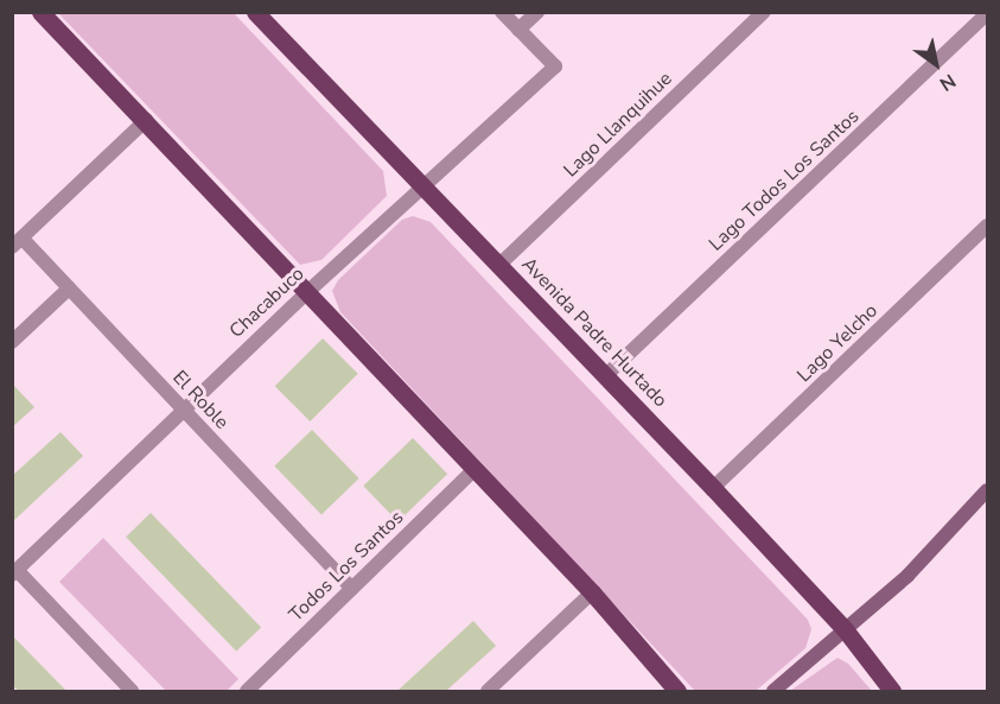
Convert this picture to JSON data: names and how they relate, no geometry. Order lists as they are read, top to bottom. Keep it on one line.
{"streets":{"main road":["Avenida Padre Hurtado"],"street":["Lago Llanquihue","Lago Todos Los Santos","Chacabuco","Lago Yelcho","El Roble","Todos Los Santos"]},"crossings":[["Lago Llanquihue","Avenida Padre Hurtado"],["Lago Todos Los Santos","Avenida Padre Hurtado"],["Chacabuco","Avenida Padre Hurtado"],["Chacabuco","El Roble"],["Avenida Padre Hurtado","Lago Yelcho"],["El Roble","Todos Los Santos"]],"north":"bottom right"}
